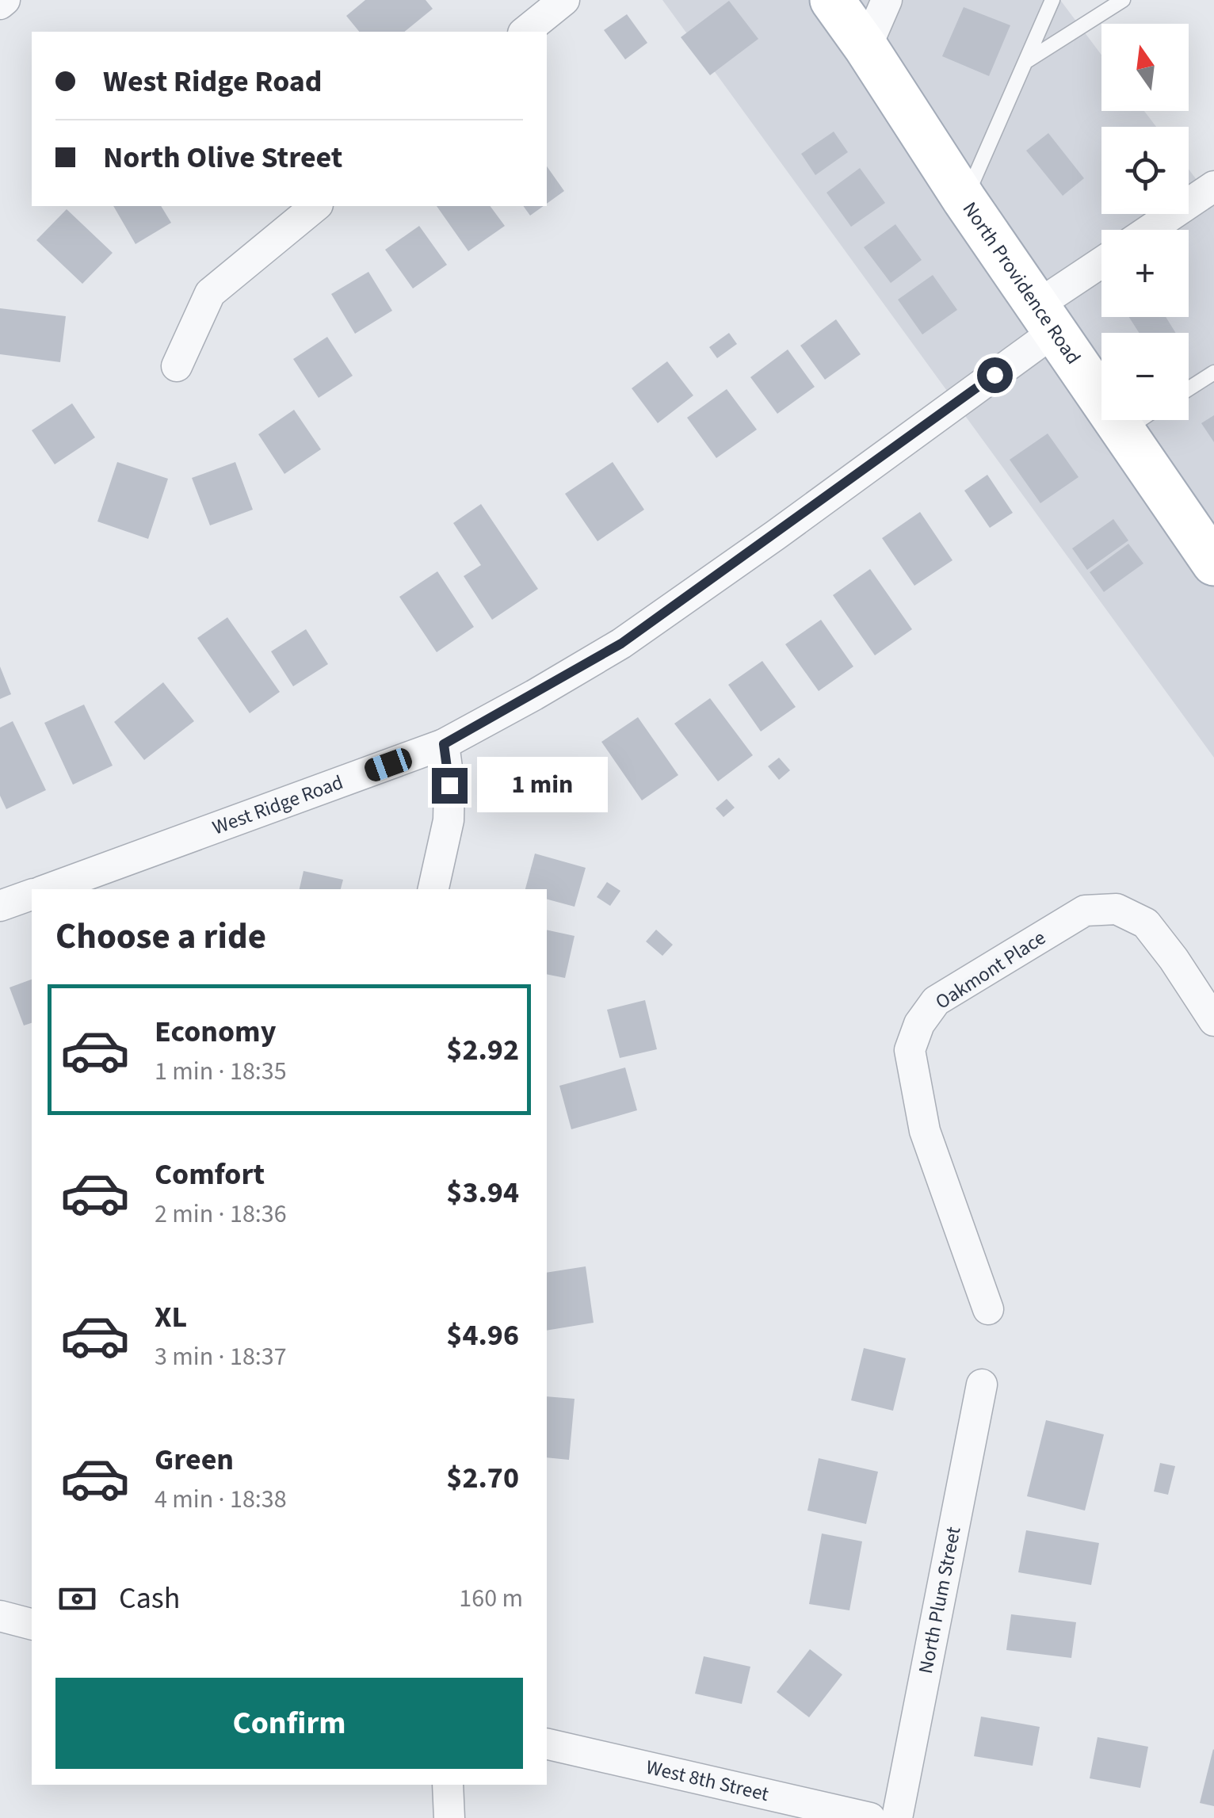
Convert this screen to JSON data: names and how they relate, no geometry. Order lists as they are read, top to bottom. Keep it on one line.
{"streets":{"main road":["North Providence Road"],"street":["West Ridge Road","Oakmont Place","North Plum Street","West 8th Street"]},"crossings":[["North Providence Road","West Ridge Road"]],"north":"top","page":{"map_buttons":["+","−"],"banner":["West Ridge Road","North Olive Street"],"bubble":"1 min","heading":"Choose a ride","list":[{"name":"Economy","note":"1 min · 18:35","value":"$2.92"},{"name":"Comfort","note":"2 min · 18:36","value":"$3.94"},{"name":"XL","note":"3 min · 18:37","value":"$4.96"},{"name":"Green","note":"4 min · 18:38","value":"$2.70"}],"pay":["Cash","160 m"],"buttons":"Confirm"}}
